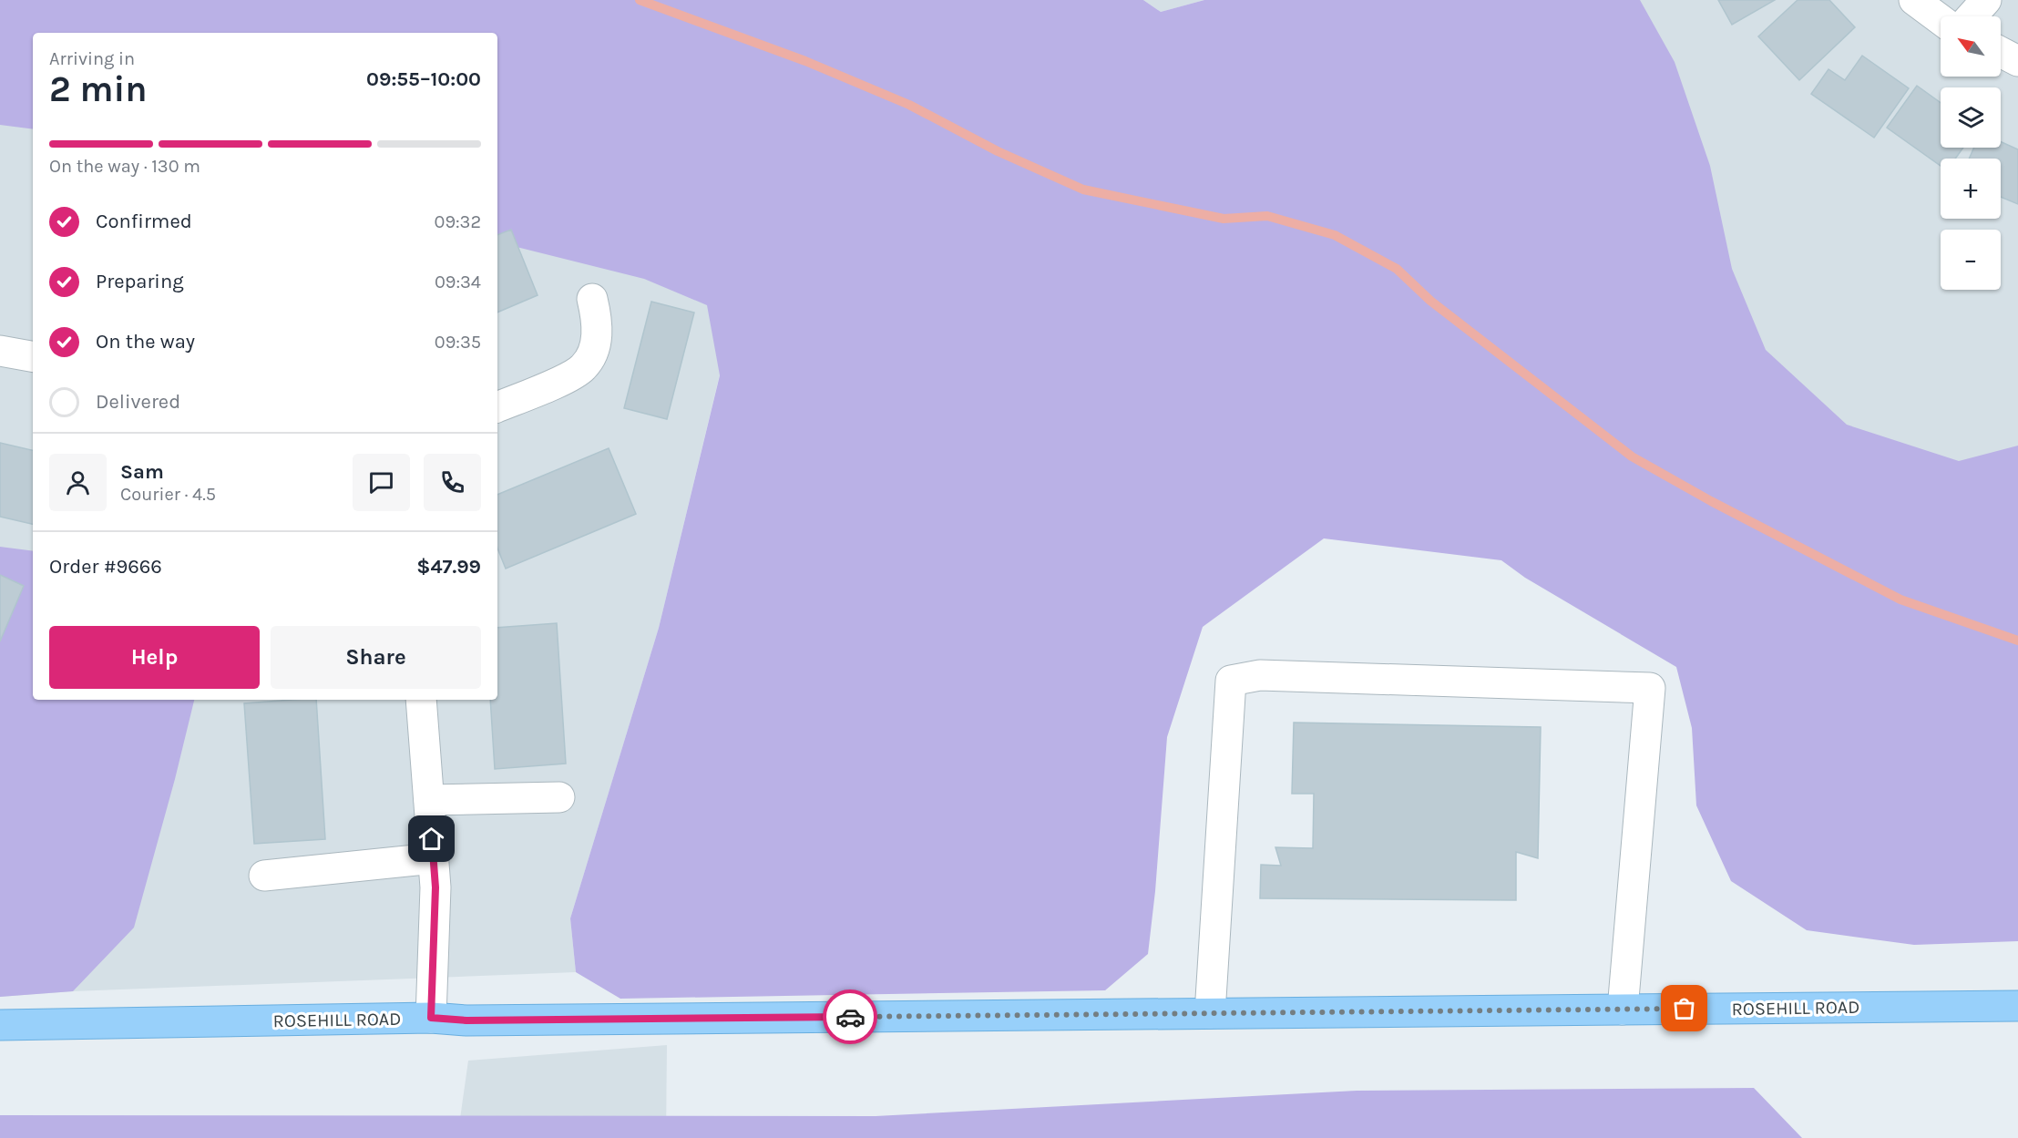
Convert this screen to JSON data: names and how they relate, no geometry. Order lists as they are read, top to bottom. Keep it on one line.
{"streets":{"main road":["ROSEHILL ROAD"]},"north":"top left","page":{"map_buttons":["+","−"],"heading":["2 min","Arriving in","09:55–10:00"],"panel":["Sam","Courier · 4.5","Order #9666","$47.99"],"bar":"On the way · 130 m","list":[["Confirmed","09:32"],["Preparing","09:34"],["On the way","09:35"],"Delivered"],"buttons":["Help","Share"]}}
